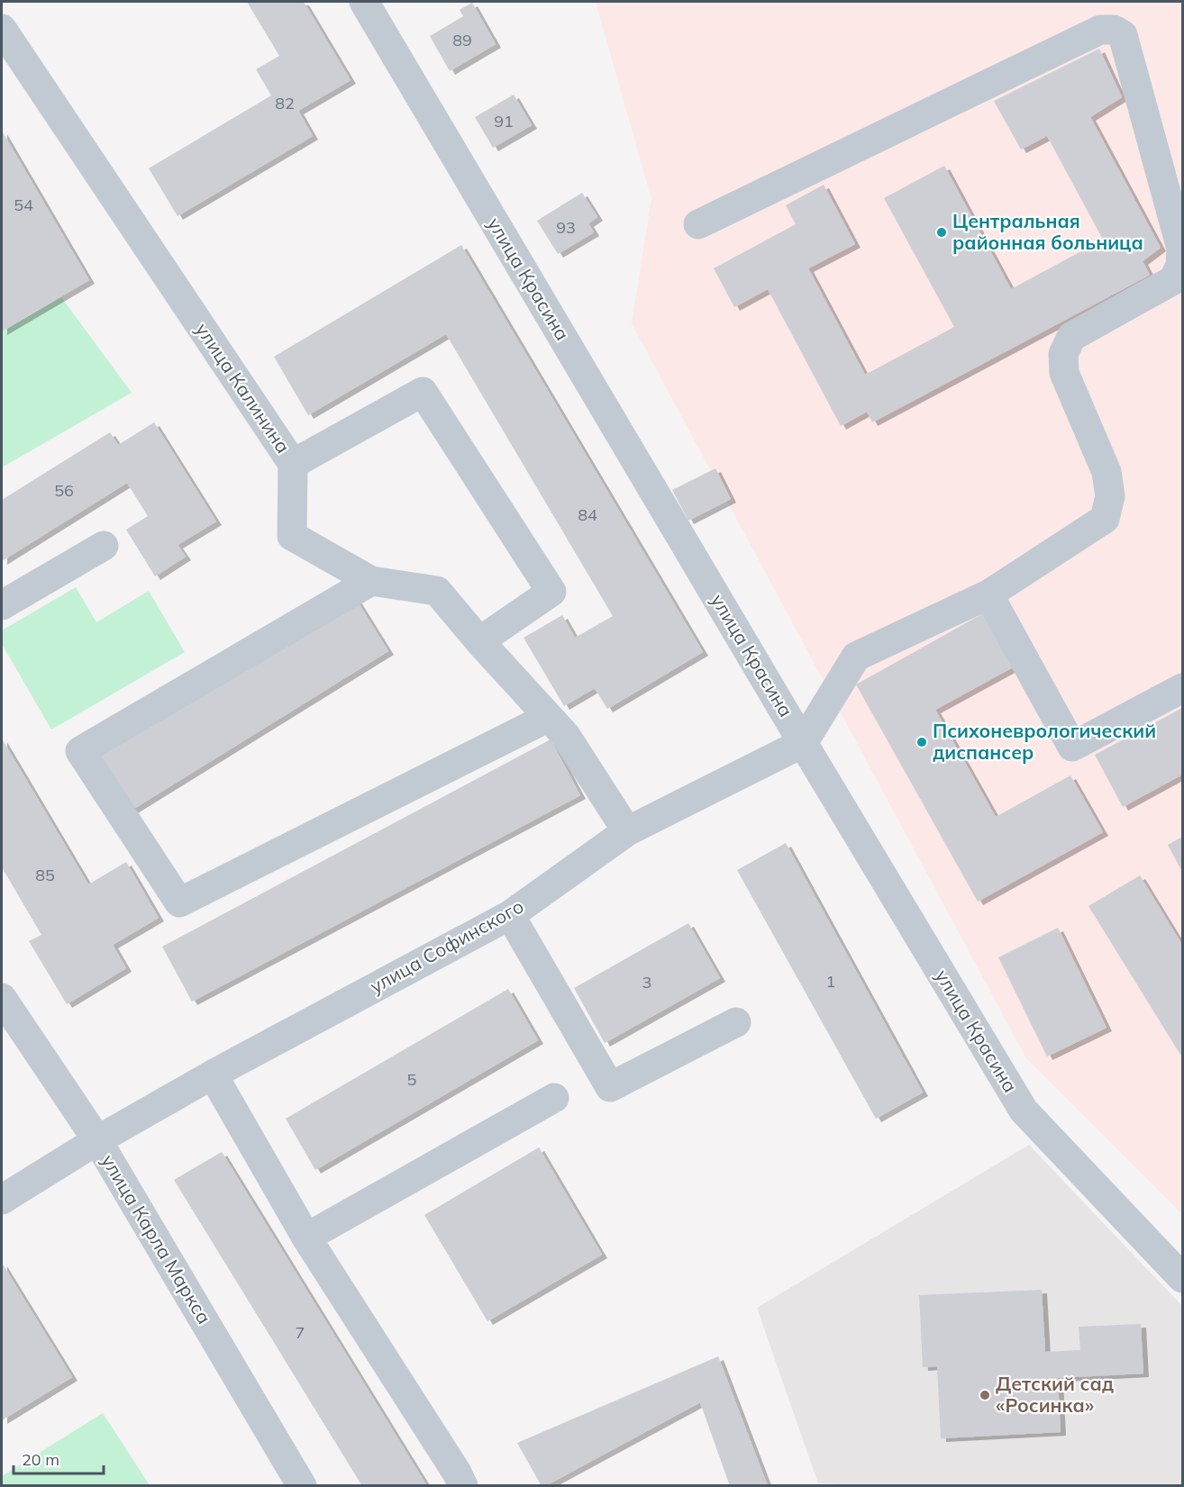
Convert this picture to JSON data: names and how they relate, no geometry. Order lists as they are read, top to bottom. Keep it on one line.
{"streets":{"street":["улица Красина","улица Калинина","улица Софинского","улица Карла Маркса"]},"crossings":[["улица Красина","улица Софинского"],["улица Калинина","улица Софинского"],["улица Софинского","улица Карла Маркса"]],"places":["Центральная районная больница","Психоневрологический диспансер","Детский сад «Росинка»"],"house_numbers":["89","82","91","54","93","56","84","85","1","3","5","7"],"scale_bar":"20 m"}
